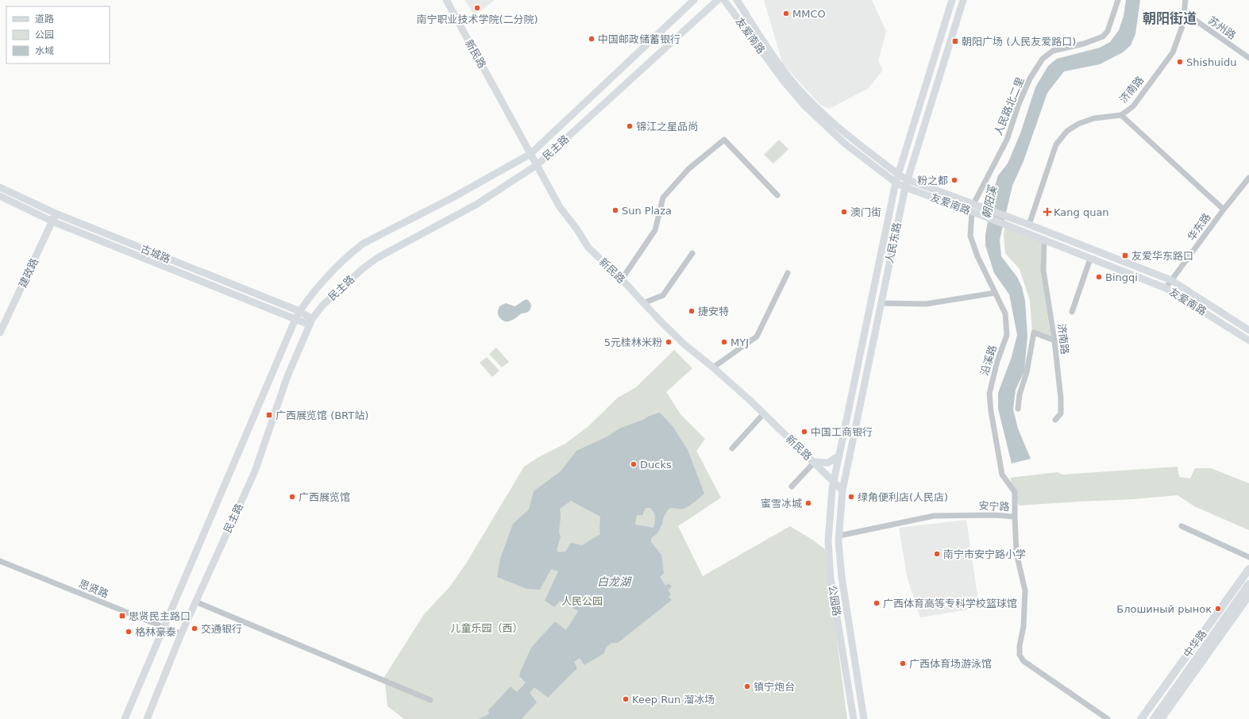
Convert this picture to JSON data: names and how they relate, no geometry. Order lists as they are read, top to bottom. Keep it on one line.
{"streets":{"highway":["中华路"],"main road":["友爱南路","新民路","民主路","人民东路","古城路","建政路","公园路"],"street":["苏州路","济南路","人民路北二里","华东路","沿溪路","安宁路","思贤路"]},"crossings":[["苏州路","济南路"],["友爱南路","济南路"],["友爱南路","人民路北二里"],["友爱南路","华东路"],["友爱南路","人民东路"],["友爱南路","沿溪路"],["新民路","民主路"],["新民路","人民东路"],["新民路","公园路"],["民主路","古城路"],["民主路","思贤路"],["人民东路","公园路"],["古城路","建政路"],["沿溪路","安宁路"],["安宁路","公园路"]],"districts":["朝阳街道"],"water":["朝阳溪","白龙湖"],"parks":["人民公园","儿童乐园（西）"],"places":{"other":["南宁职业技术学院(二分院)","MMCO","中国邮政储蓄银行","Shishuidu","锦江之星品尚","粉之都","Sun Plaza","澳门街","Bingqi","捷安特","5元桂林米粉","MYJ","中国工商银行","Ducks","广西展览馆","绿角便利店(人民店)","蜜雪冰城","南宁市安宁路小学","广西体育高等专科学校篮球馆","Блошиный рынок","交通银行","格林豪泰","广西体育场游泳馆","镇宁炮台","Keep Run 溜冰场"],"transit":["朝阳广场 (人民友爱路口)","友爱华东路口","广西展览馆 (BRT站)","思贤民主路口"],"health":["Kang quan"]},"legend":["道路","公园","水域"]}
